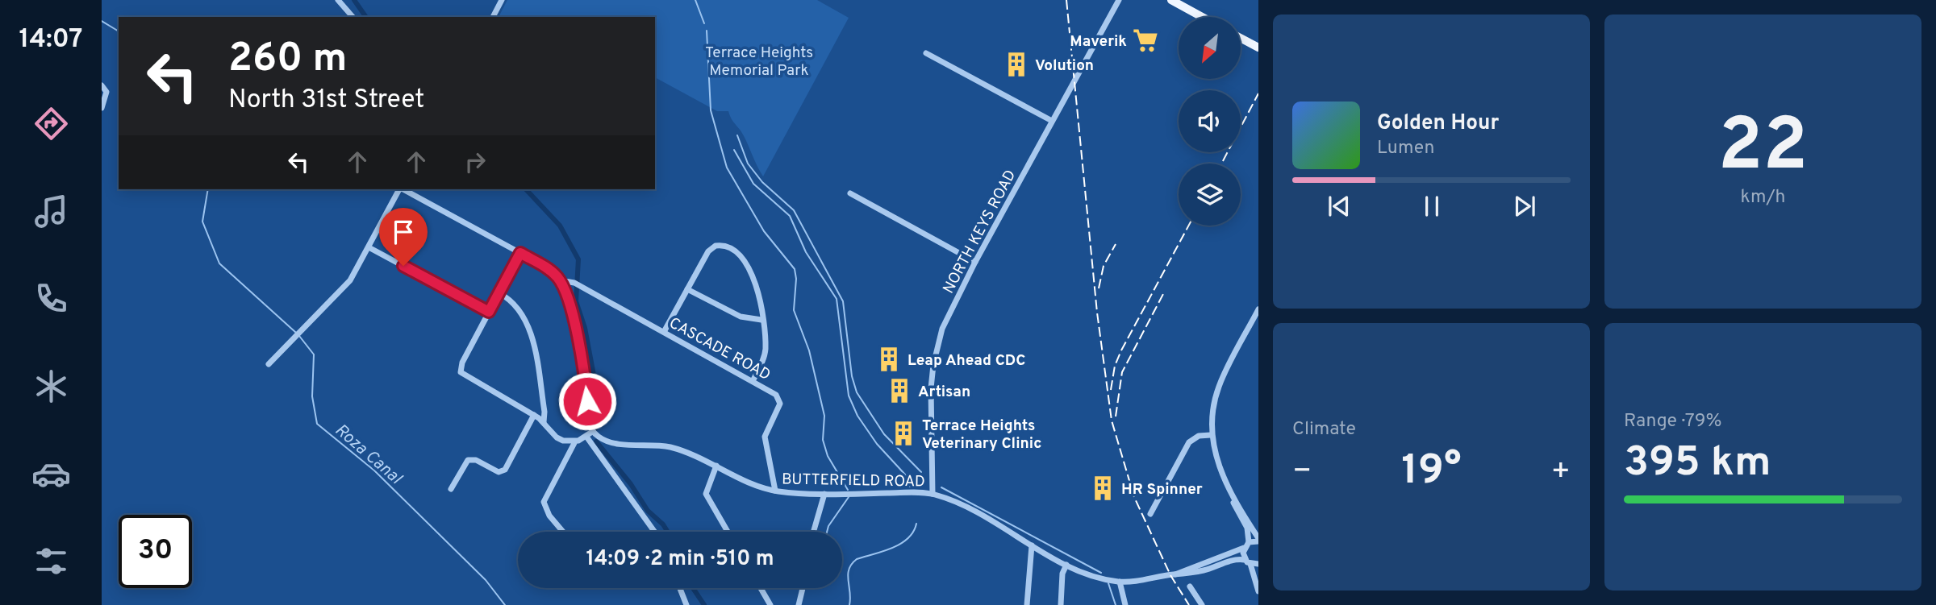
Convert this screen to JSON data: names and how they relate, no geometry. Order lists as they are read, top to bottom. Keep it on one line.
{"streets":{"street":["NORTH KEYS ROAD","CASCADE ROAD","BUTTERFIELD ROAD"]},"crossings":[["NORTH KEYS ROAD","BUTTERFIELD ROAD"],["CASCADE ROAD","BUTTERFIELD ROAD"]],"water":["Roza Canal"],"parks":["Terrace Heights Memorial Park"],"places":{"supermarket":["Maverik"],"building":["Volution","Leap Ahead CDC","Artisan","Terrace Heights Veterinary Clinic","HR Spinner"]},"north":"bottom left","page":{"tabs":"14:07","tile":[["22","km/h"],"Climate",["Range · 79%","395 km"]],"turn":["260 m","North 31st Street"],"song":["Golden Hour","Lumen"],"heat":["−","19°","+"],"limit":"30","trip":"14:09 · 2 min · 510 m"}}
